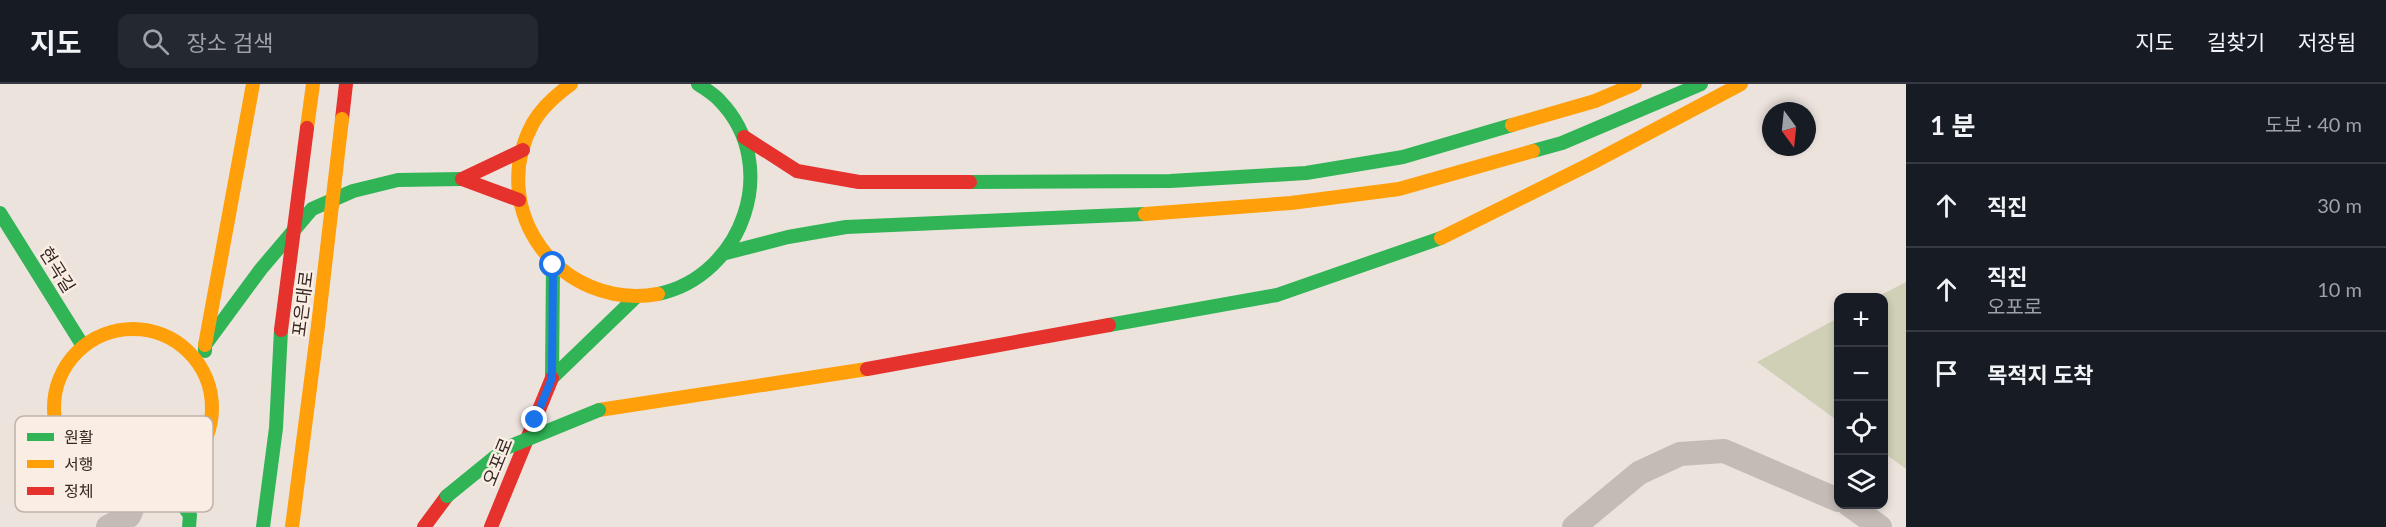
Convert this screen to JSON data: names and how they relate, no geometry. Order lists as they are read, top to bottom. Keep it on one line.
{"streets":{"main road":["현곡길","포은대로","오포로"]},"legend":["원활","서행","정체"],"north":"bottom","page":{"header":"지도","search":"장소 검색","nav":["지도","길찾기","저장됨"],"heading":["1 분","도보 · 40 m"],"list":[["직진","30 m"],["직진","오포로","10 m"],"목적지 도착"],"map_buttons":["+","−"]}}
